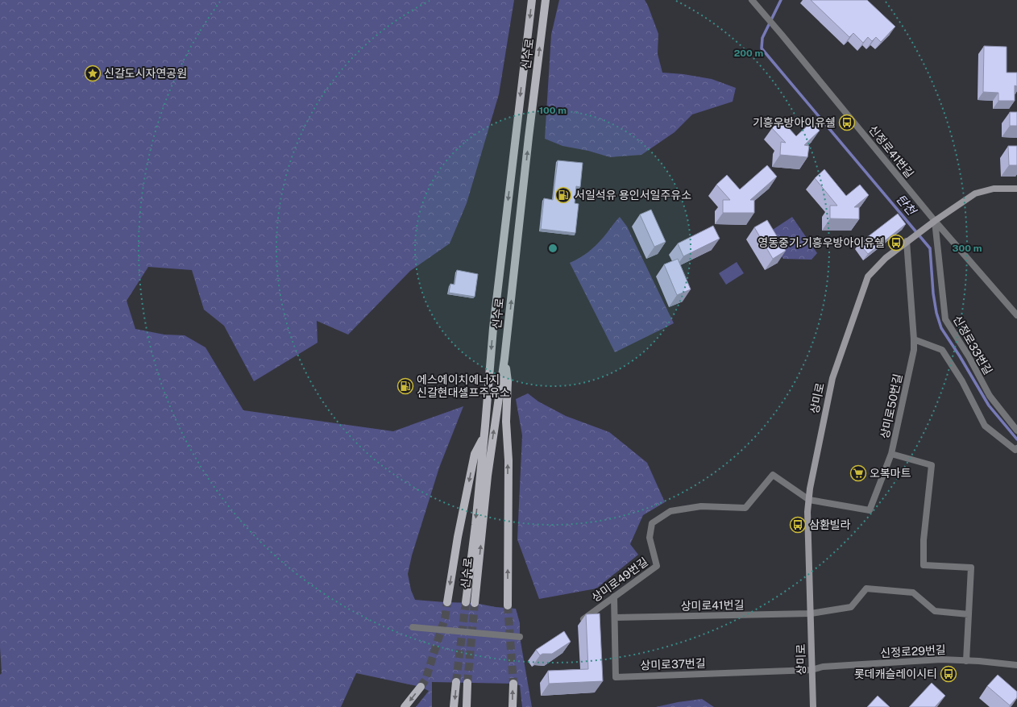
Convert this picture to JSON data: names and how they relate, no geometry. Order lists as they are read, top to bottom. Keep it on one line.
{"streets":{"main road":["신수로"],"street":["신정로41번길","신정로33번길","상미로","상미로50번길","상미로49번길","상미로41번길","신정로29번길","상미로37번길"]},"crossings":[["신정로41번길","신정로33번길"],["신정로41번길","상미로"],["신정로33번길","상미로"],["상미로","상미로50번길"],["상미로","상미로49번길"],["상미로","상미로41번길"],["상미로","신정로29번길"],["상미로","상미로37번길"],["상미로50번길","상미로49번길"],["상미로49번길","상미로37번길"],["상미로41번길","상미로37번길"],["신정로29번길","상미로37번길"]],"water":["탄천"],"places":{"place":["신갈도시자연공원"],"bus stop":["기흥우방아이유쉘","영동중기.기흥우방아이유쉘","삼환빌라","롯데캐슬레이시티"],"fuel station":["서일석유 용인서일주유소","에스에이치에너지 신갈현대셀프주유소"],"supermarket":["오복마트"]},"rings":["200 m","100 m","300 m"]}
